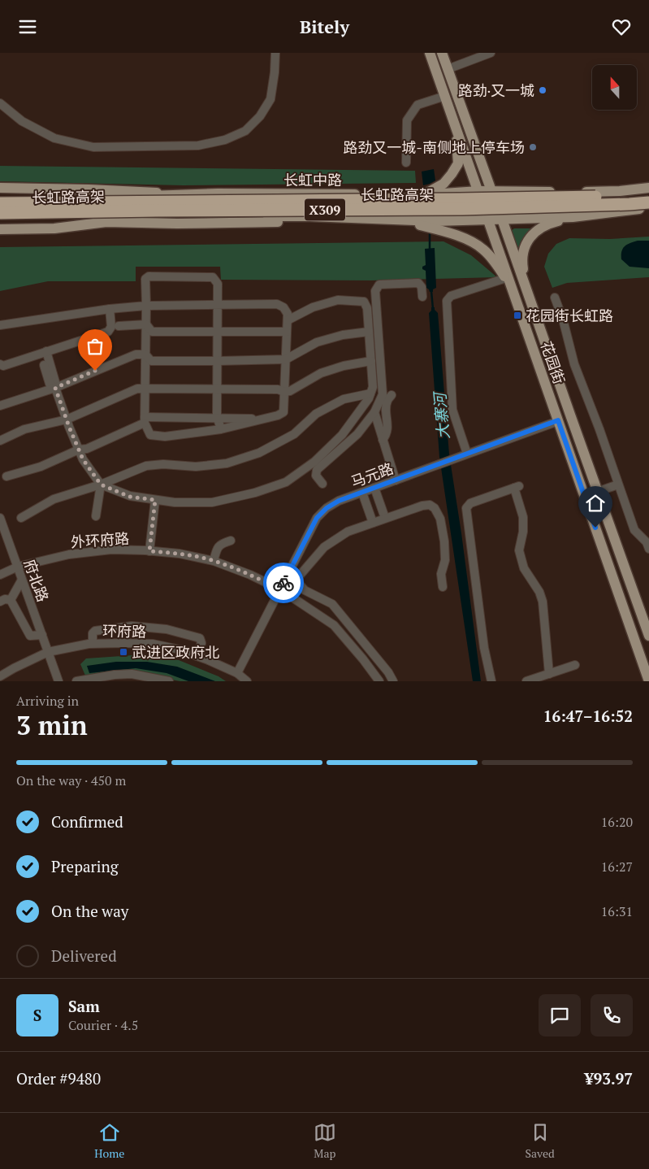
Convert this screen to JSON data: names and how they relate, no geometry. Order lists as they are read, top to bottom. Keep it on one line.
{"streets":{"highway":["长虹路高架","X309"],"main road":["长虹中路","花园街"],"street":["马元路","外环府路","府北路","环府路"]},"crossings":[["长虹中路","花园街"],["花园街","马元路"],["马元路","外环府路"],["马元路","环府路"],["外环府路","府北路"],["府北路","环府路"]],"water":["大寨河"],"places":{"other":["路劲·又一城","路劲又一城-南侧地上停车场"],"transit":["花园街长虹路","武进区政府北"]},"north":"top","page":{"header":"Bitely","heading":["3 min","Arriving in","16:47–16:52"],"panel":["Sam","Courier · 4.5","Order #9480","¥93.97"],"bar":"On the way · 450 m","list":[["Confirmed","16:20"],["Preparing","16:27"],["On the way","16:31"],"Delivered"],"round":"S","tabs":["Home","Map","Saved"]}}
